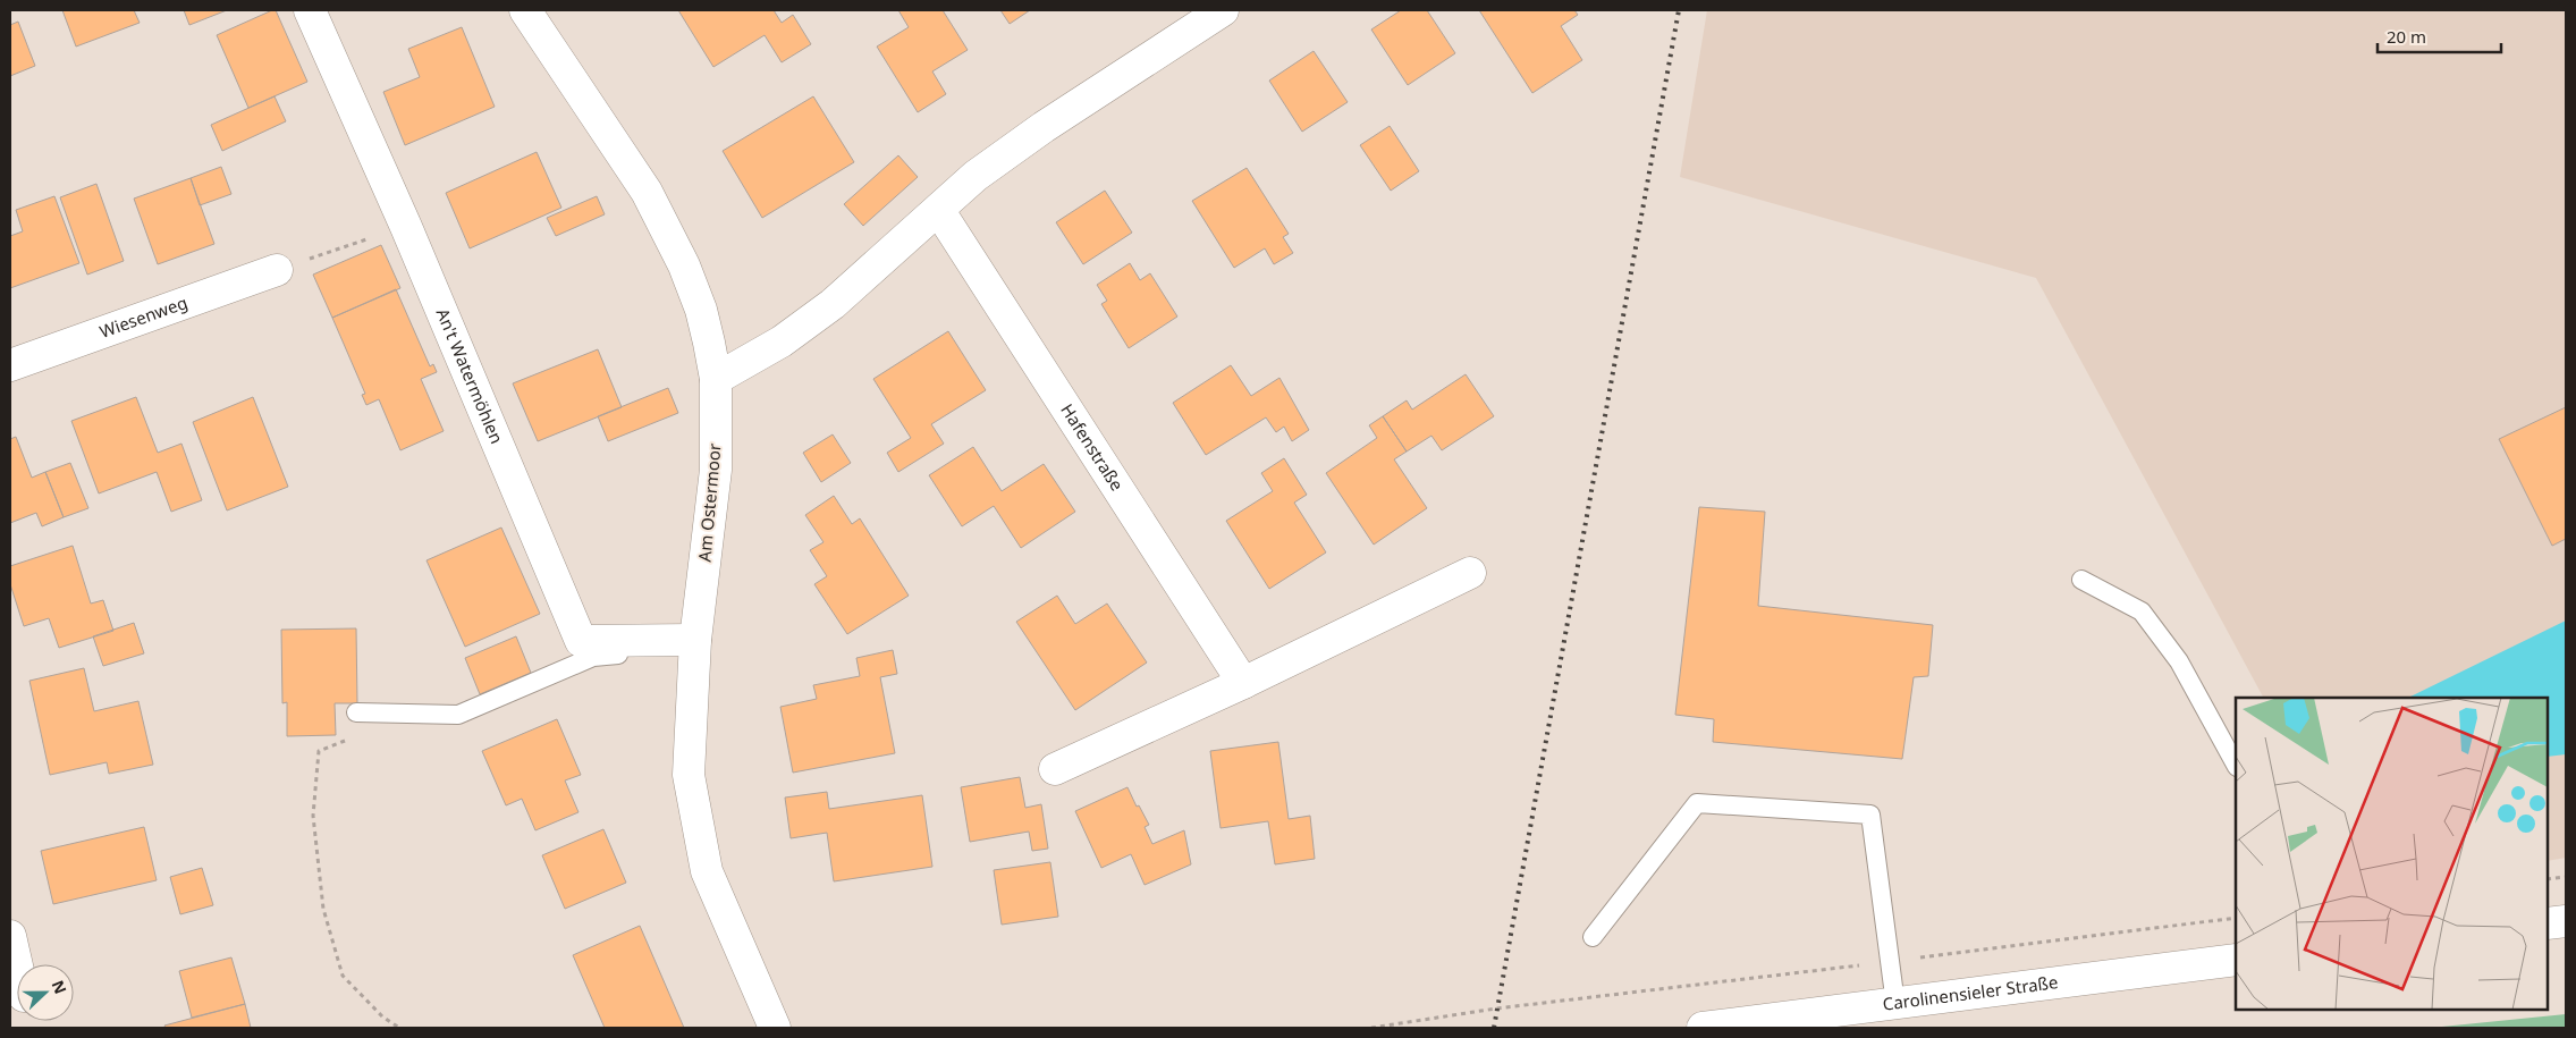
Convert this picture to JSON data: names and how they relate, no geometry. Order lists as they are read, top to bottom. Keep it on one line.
{"streets":{"street":["Wiesenweg","An't Watermöhlen","Hafenstraße","Am Ostermoor","Carolinensieler Straße"]},"crossings":[["An't Watermöhlen","Am Ostermoor"]],"scale_bar":"20 m","north":"right"}
